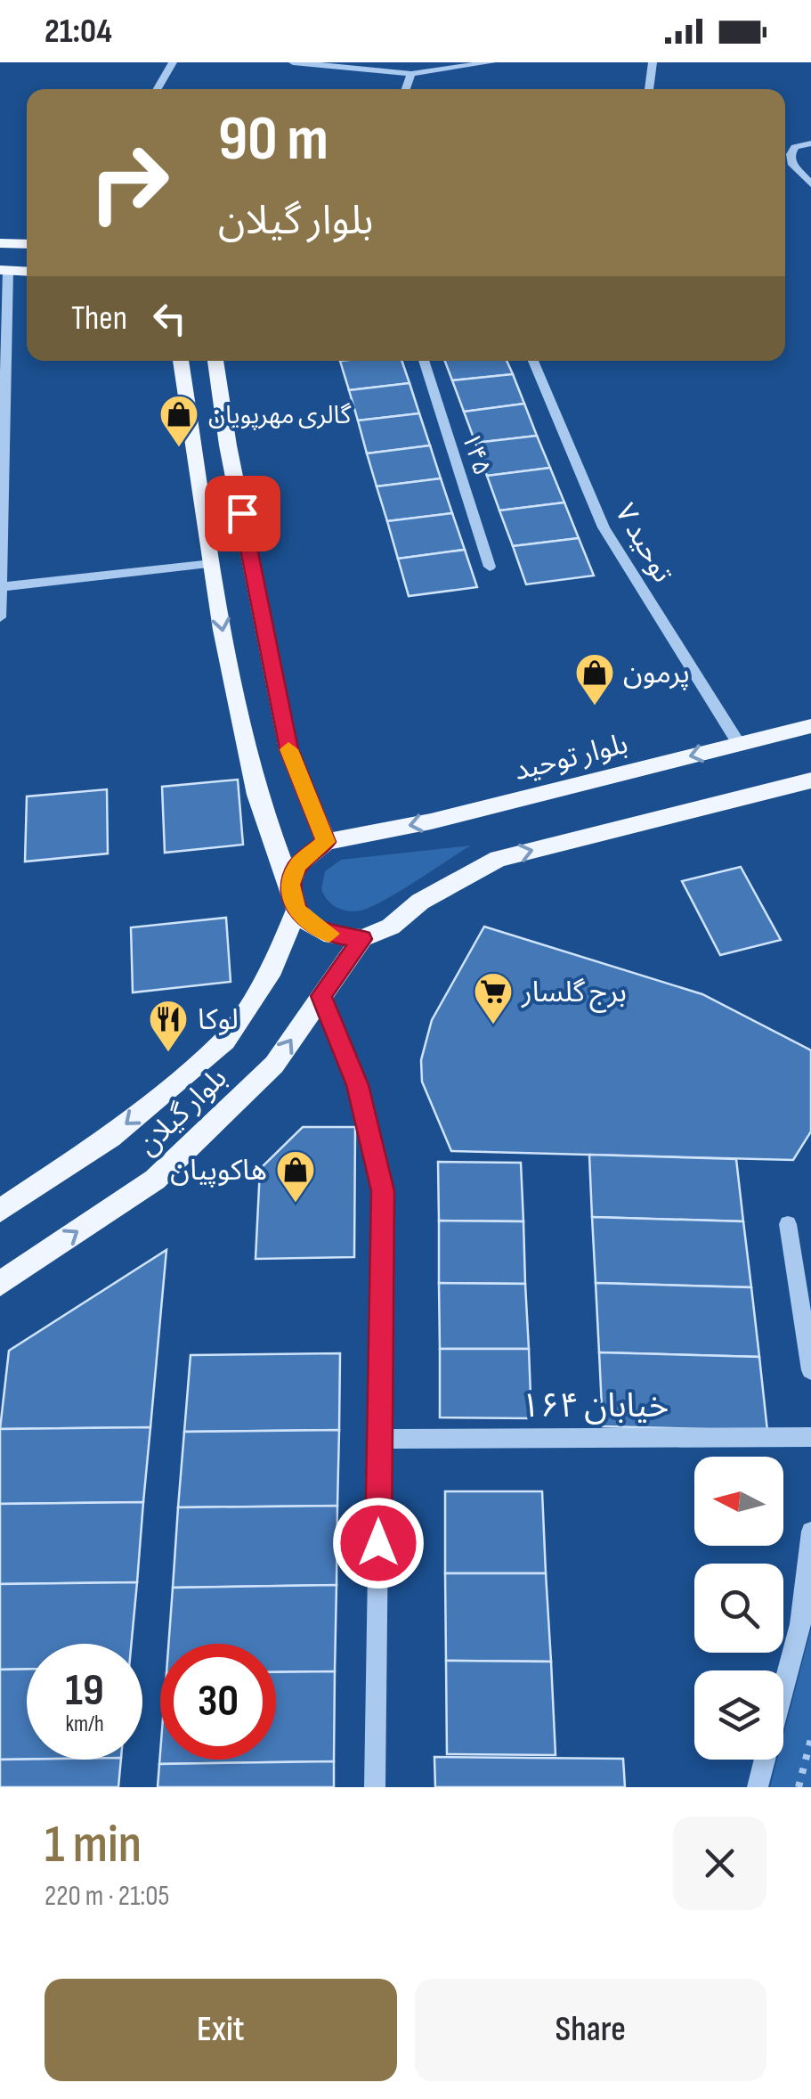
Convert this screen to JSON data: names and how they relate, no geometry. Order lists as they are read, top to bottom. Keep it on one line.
{"streets":{"main road":["بلوار توحید","بلوار گیلان"],"street":["۱۴۵","توحید ۷","خیابان ۱۶۴"]},"crossings":[["توحید ۷","بلوار توحید"]],"places":{"shop":["گالری مهرپویان","پرمون","هاکوپیان"],"supermarket":["برج گلسار"],"restaurant":["لوکا"]},"north":"left","page":{"status":"21:04","turn":["90 m","بلوار گیلان"],"then":"Then","speed":"19 km/h","limit":"30","heading":["1 min","220 m · 21:05"],"buttons":["Exit","Share"]}}
